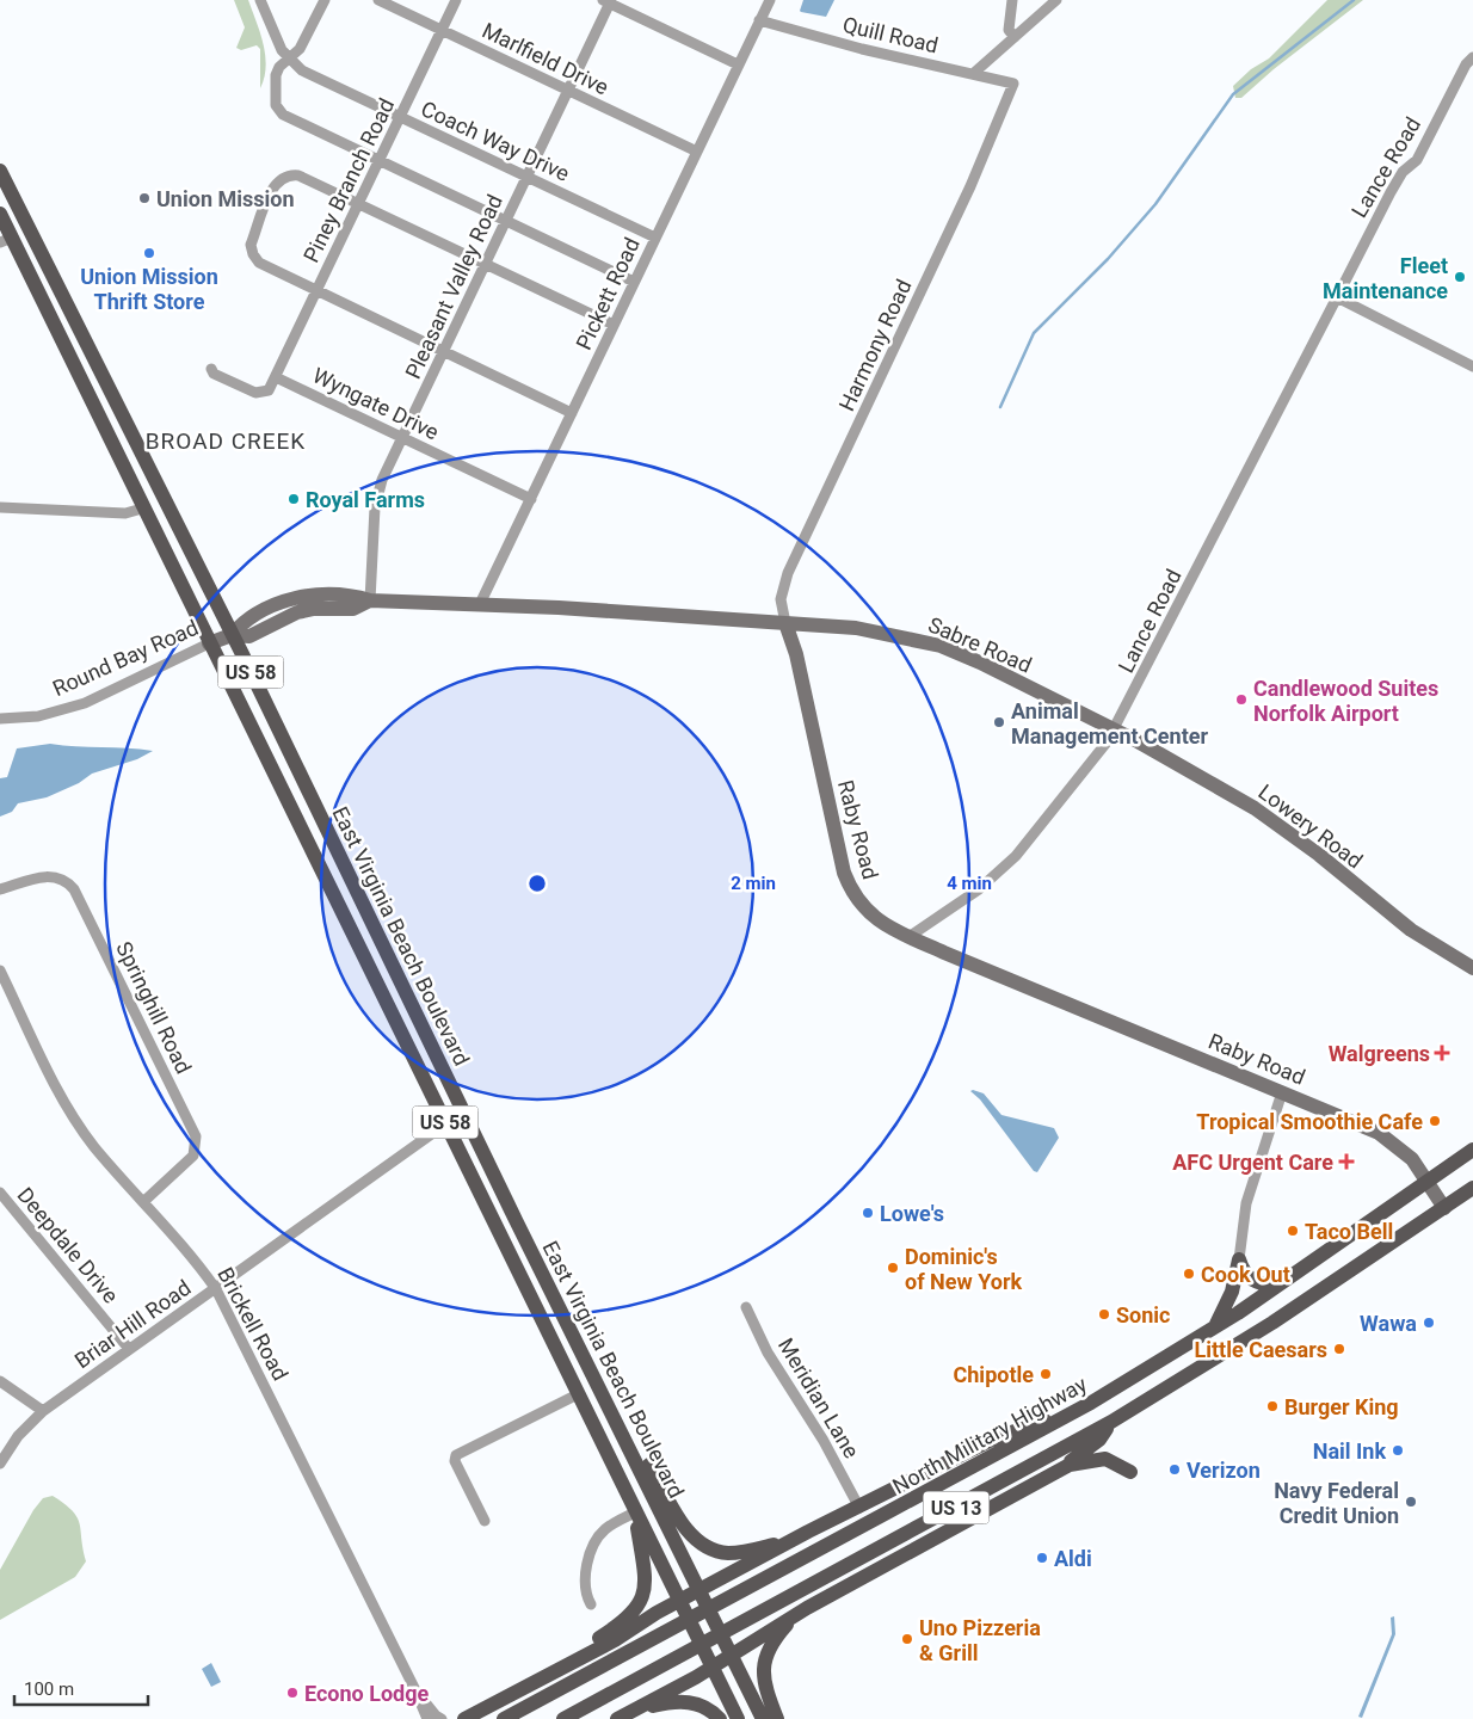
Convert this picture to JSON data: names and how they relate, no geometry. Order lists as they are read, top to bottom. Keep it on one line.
{"streets":{"main road":["US 58","East Virginia Beach Boulevard","North Military Highway","US 13"],"street":["Quill Road","Marlfield Drive","Coach Way Drive","Lance Road","Piney Branch Road","Pleasant Valley Road","Pickett Road","Harmony Road","Wyngate Drive","Sabre Road","Round Bay Road","Lowery Road","Raby Road","Springhill Road","Deepdale Drive","Briar Hill Road","Brickell Road","Meridian Lane"]},"crossings":[["Quill Road","Pickett Road"],["Quill Road","Harmony Road"],["Marlfield Drive","Piney Branch Road"],["Marlfield Drive","Pleasant Valley Road"],["Marlfield Drive","Pickett Road"],["Coach Way Drive","Piney Branch Road"],["Coach Way Drive","Pleasant Valley Road"],["Coach Way Drive","Pickett Road"],["Lance Road","Sabre Road"],["Lance Road","Lowery Road"],["Lance Road","Raby Road"],["Piney Branch Road","Wyngate Drive"],["Pleasant Valley Road","Wyngate Drive"],["Pickett Road","Wyngate Drive"],["Harmony Road","Sabre Road"],["Harmony Road","Raby Road"],["Sabre Road","Lowery Road"],["Sabre Road","Raby Road"],["Round Bay Road","East Virginia Beach Boulevard"],["Raby Road","North Military Highway"],["Raby Road","US 13"],["East Virginia Beach Boulevard","Briar Hill Road"],["Springhill Road","Brickell Road"],["Deepdale Drive","Briar Hill Road"],["Briar Hill Road","Brickell Road"]],"districts":["BROAD CREEK"],"places":{"other":["Union Mission","Union Mission Thrift Store","Fleet Maintenance","Royal Farms","Candlewood Suites Norfolk Airport","Animal Management Center","Tropical Smoothie Cafe","Lowe's","Taco Bell","Dominic's of New York","Cook Out","Sonic","Wawa","Little Caesars","Chipotle","Burger King","Nail Ink","Verizon","Navy Federal Credit Union","Aldi","Uno Pizzeria & Grill","Econo Lodge"],"health":["Walgreens","AFC Urgent Care"]},"scale_bar":"100 m","rings":["2 min","4 min"]}
